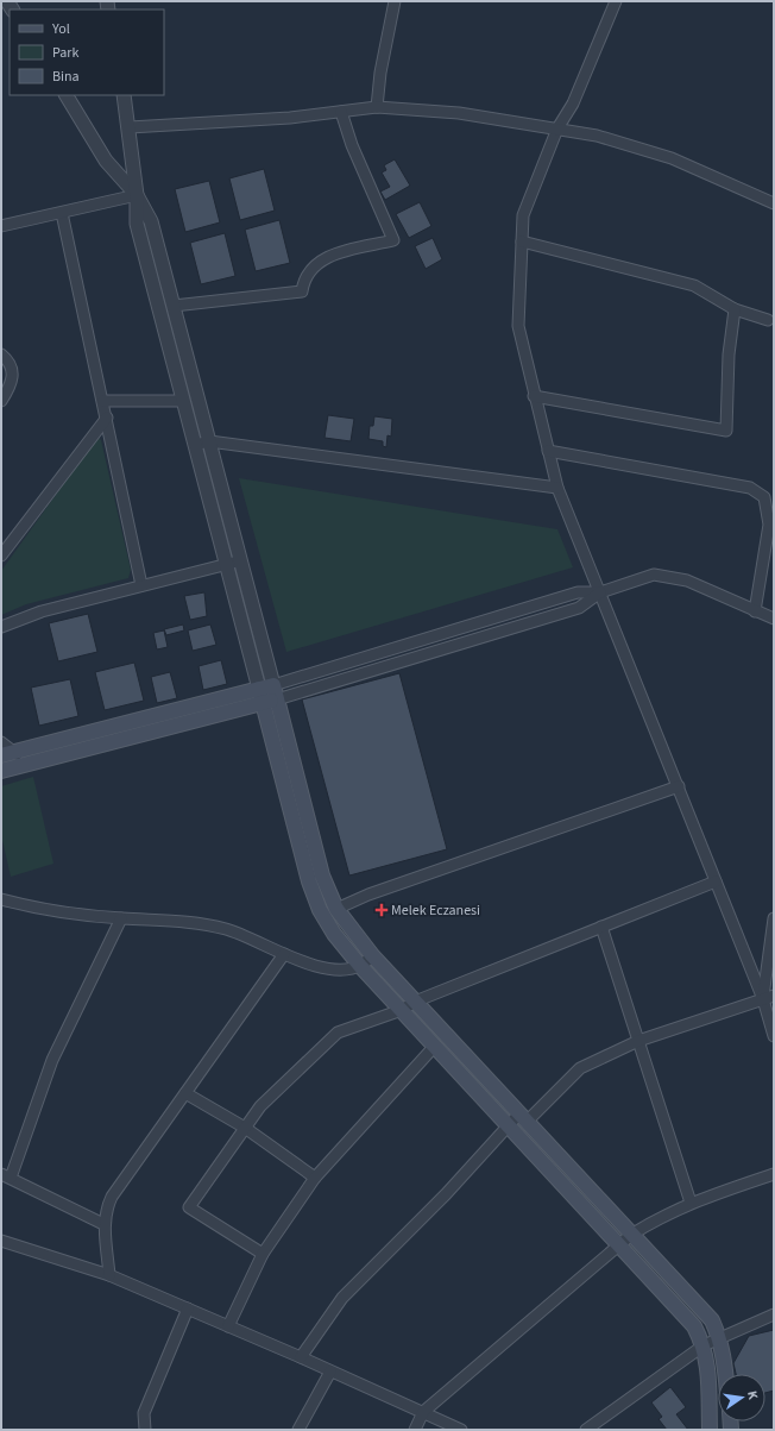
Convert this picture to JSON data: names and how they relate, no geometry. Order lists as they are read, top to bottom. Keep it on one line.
{"places":{"health":["Melek Eczanesi"]},"legend":["Yol","Park","Bina"],"north":"right"}
